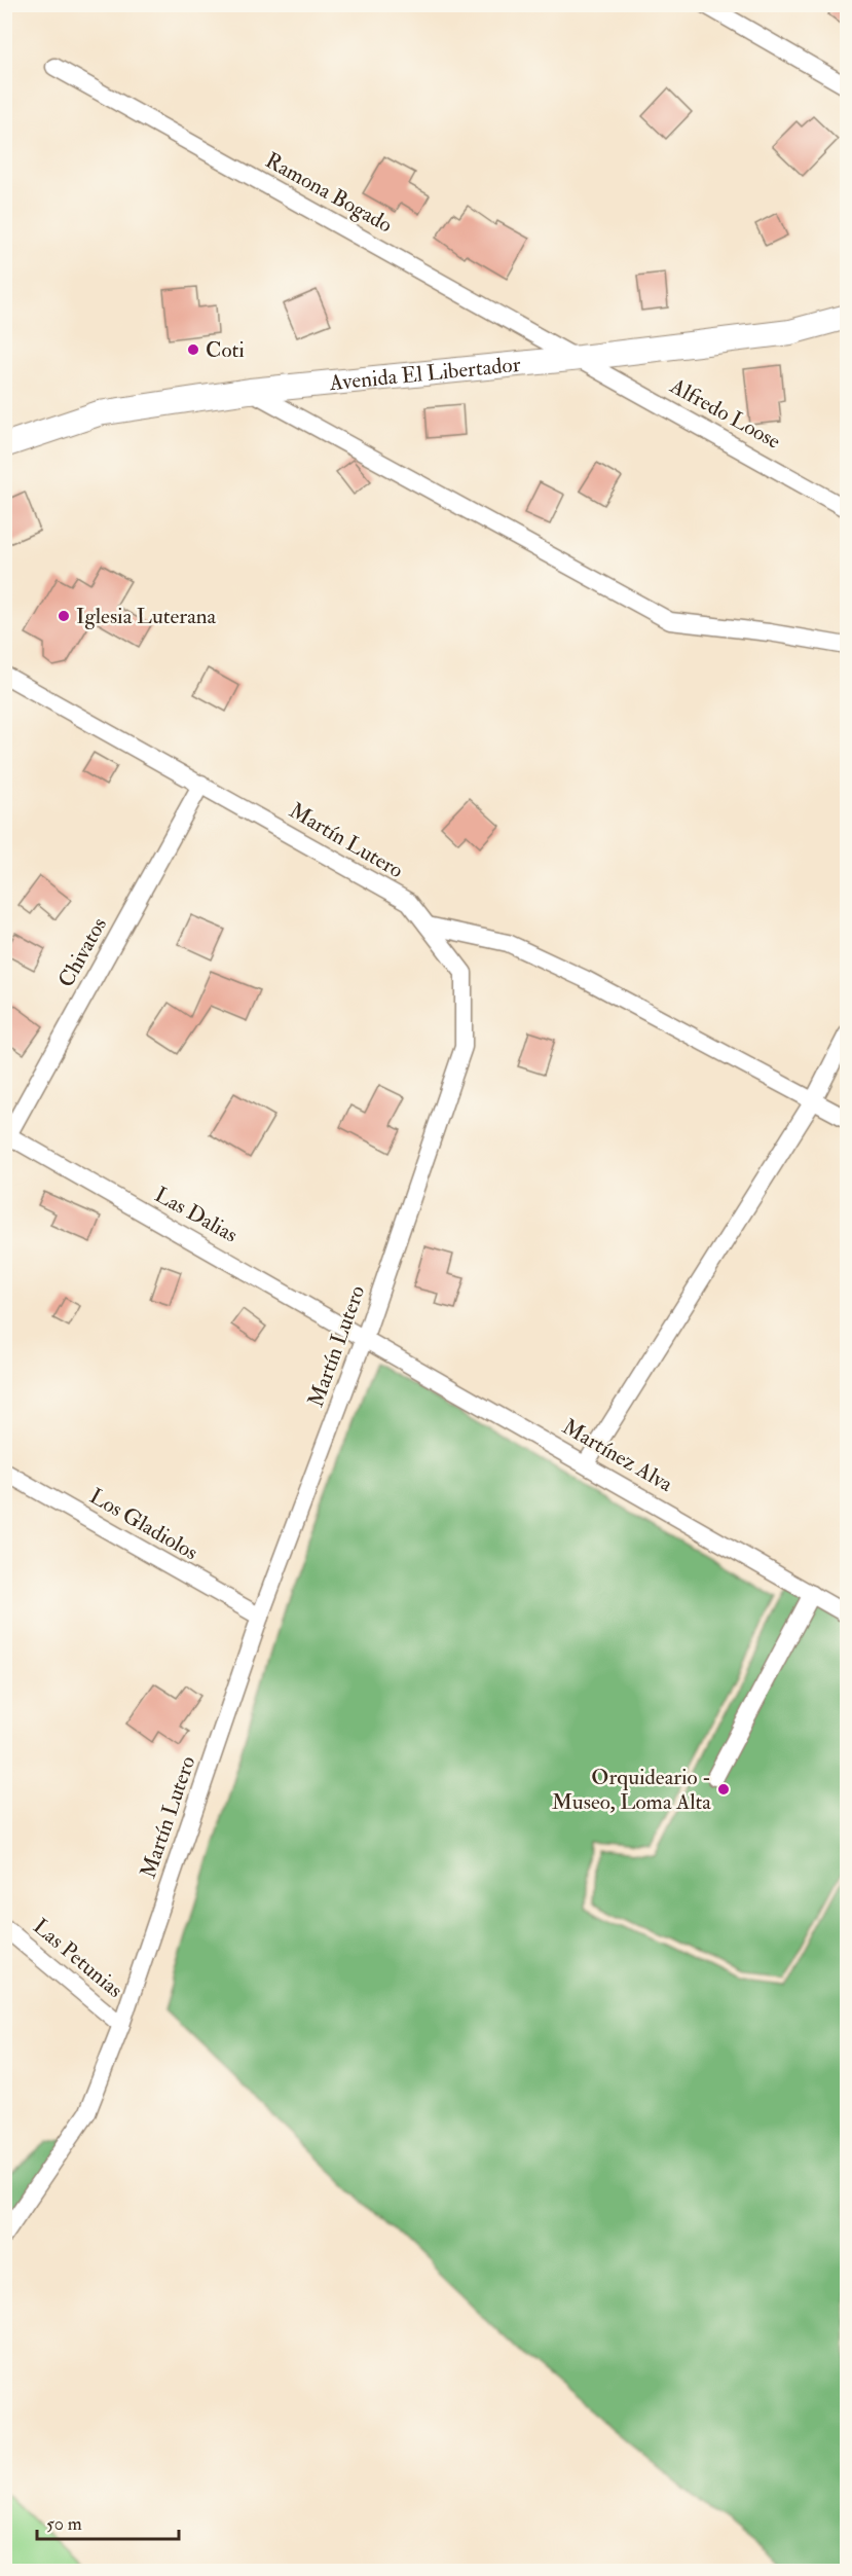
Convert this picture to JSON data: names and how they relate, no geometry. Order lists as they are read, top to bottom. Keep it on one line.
{"streets":{"main road":["Avenida El Libertador"],"street":["Ramona Bogado","Alfredo Loose","Martín Lutero","Chivatos","Las Dalias","Martínez Alva","Los Gladiolos","Las Petunias"]},"crossings":[["Ramona Bogado","Avenida El Libertador"],["Ramona Bogado","Alfredo Loose"],["Avenida El Libertador","Alfredo Loose"],["Martín Lutero","Chivatos"],["Martín Lutero","Las Dalias"],["Martín Lutero","Martínez Alva"],["Martín Lutero","Los Gladiolos"],["Martín Lutero","Las Petunias"],["Chivatos","Las Dalias"],["Las Dalias","Martínez Alva"]],"places":["Coti","Iglesia Luterana","Orquideario - Museo, Loma Alta"],"scale_bar":"50 m"}
